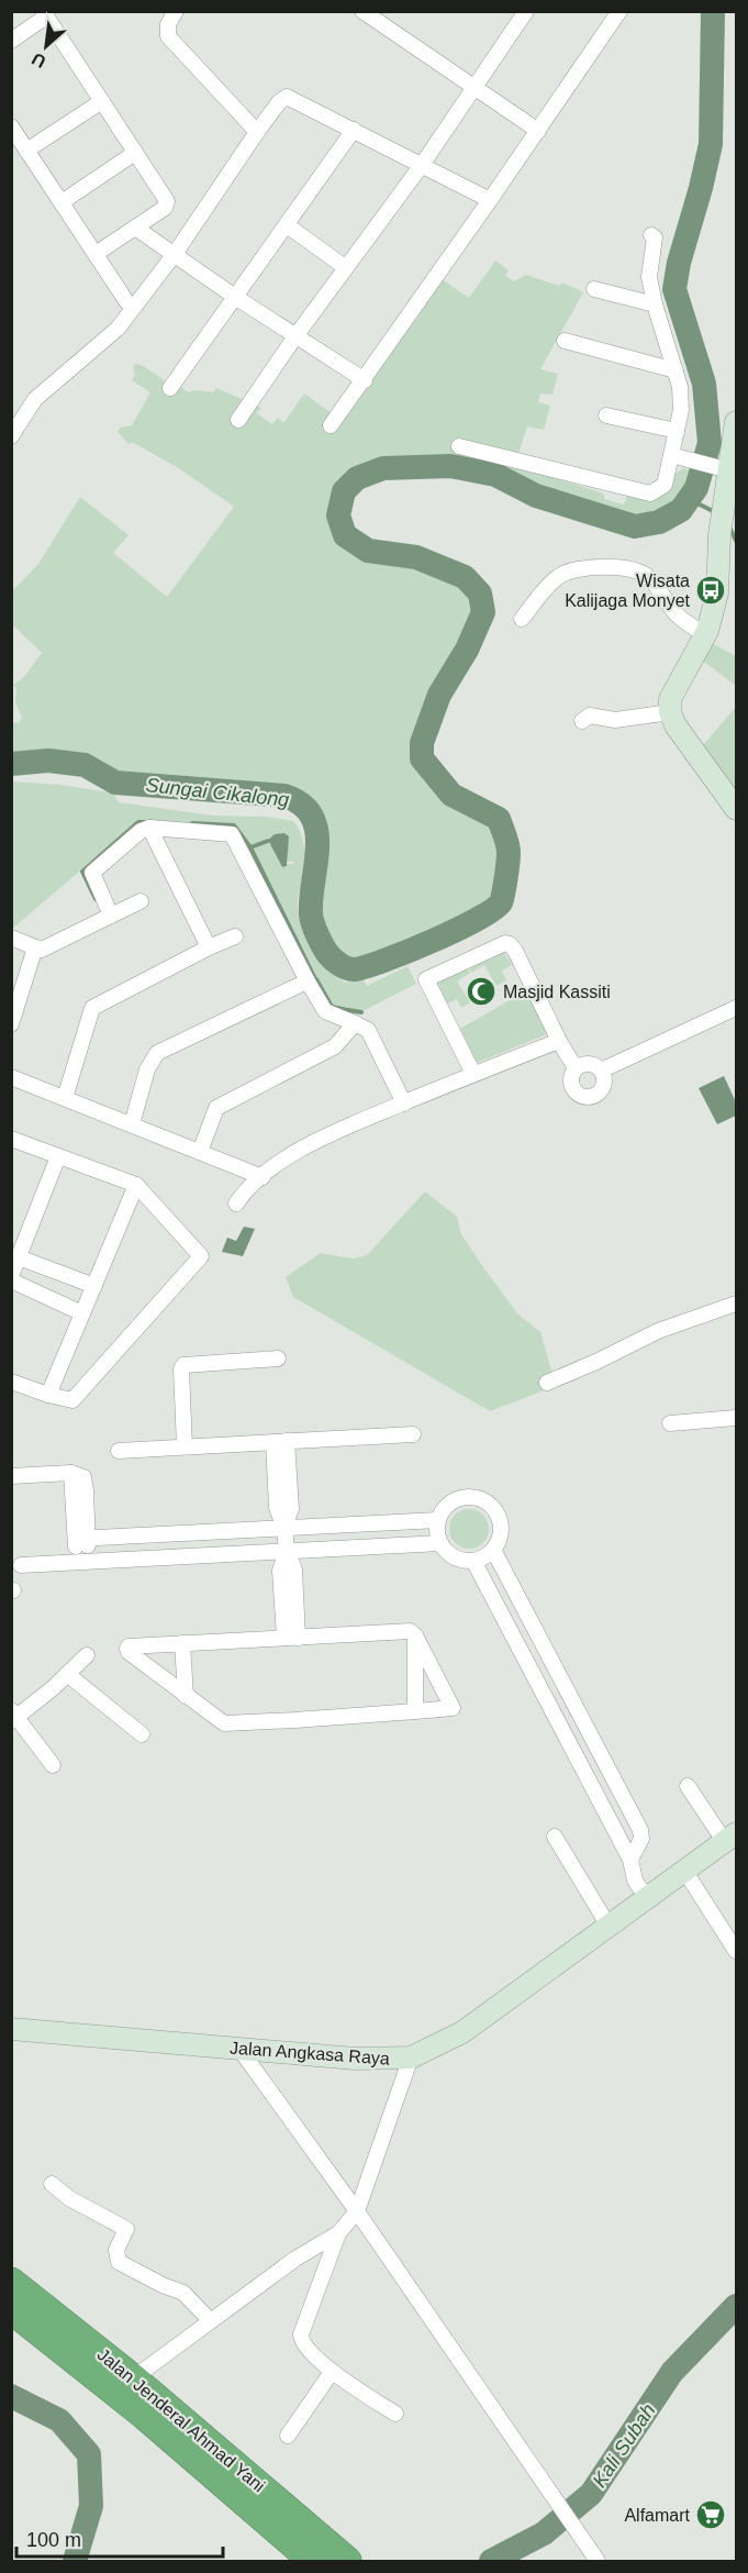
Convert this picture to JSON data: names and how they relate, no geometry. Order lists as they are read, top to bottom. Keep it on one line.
{"streets":{"highway":["Jalan Jenderal Ahmad Yani"],"street":["Jalan Angkasa Raya"]},"water":["Sungai Cikalong","Kali Subah"],"places":{"bus stop":["Wisata Kalijaga Monyet"],"mosque":["Masjid Kassiti"],"supermarket":["Alfamart"]},"scale_bar":"100 m","north":"bottom left"}
